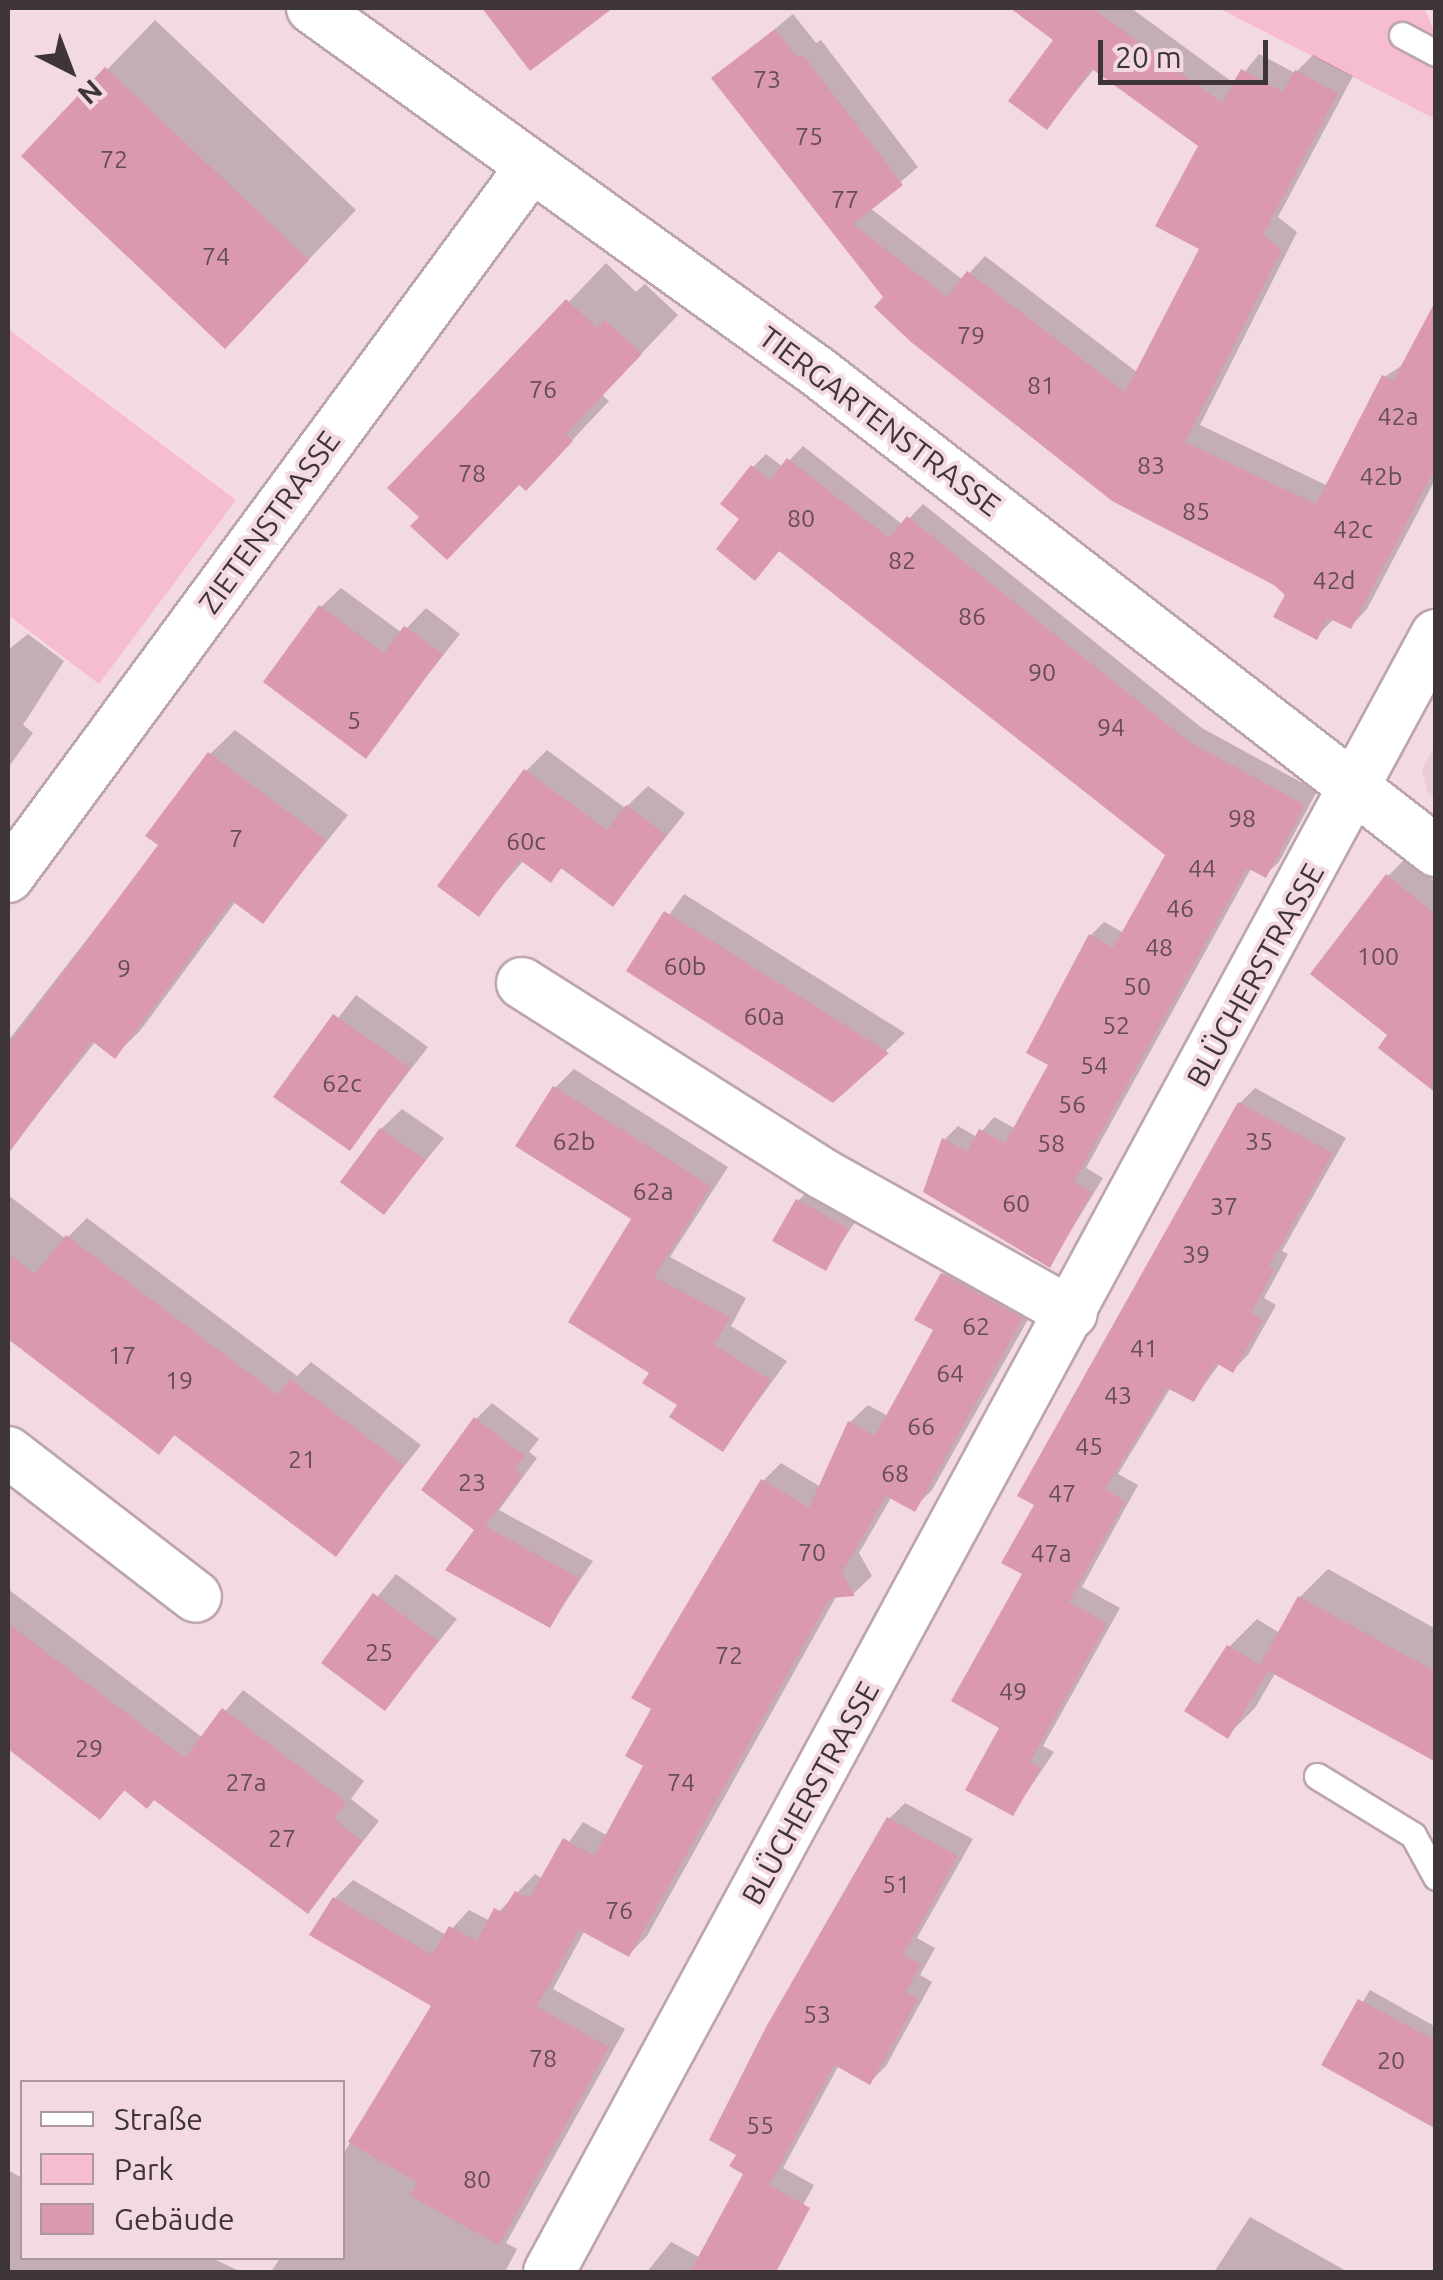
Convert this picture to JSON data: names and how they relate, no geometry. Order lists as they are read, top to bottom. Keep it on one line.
{"streets":{"street":["TIERGARTENSTRASSE","ZIETENSTRASSE","BLÜCHERSTRASSE"]},"crossings":[["TIERGARTENSTRASSE","ZIETENSTRASSE"],["TIERGARTENSTRASSE","BLÜCHERSTRASSE"]],"house_numbers":["73","75","72","77","74","79","81","76","42a","83","78","42b","85","80","42c","82","42d","86","90","5","94","98","7","60c","44","46","48","100","60b","9","50","60a","52","54","62c","56","62b","35","58","62a","60","37","39","62","41","17","64","19","43","66","45","21","68","23","47","70","47a","25","72","49","29","27a","74","27","51","76","53","78","20","55","80"],"legend":["Straße","Park","Gebäude"],"scale_bar":"20 m","north":"bottom right"}
